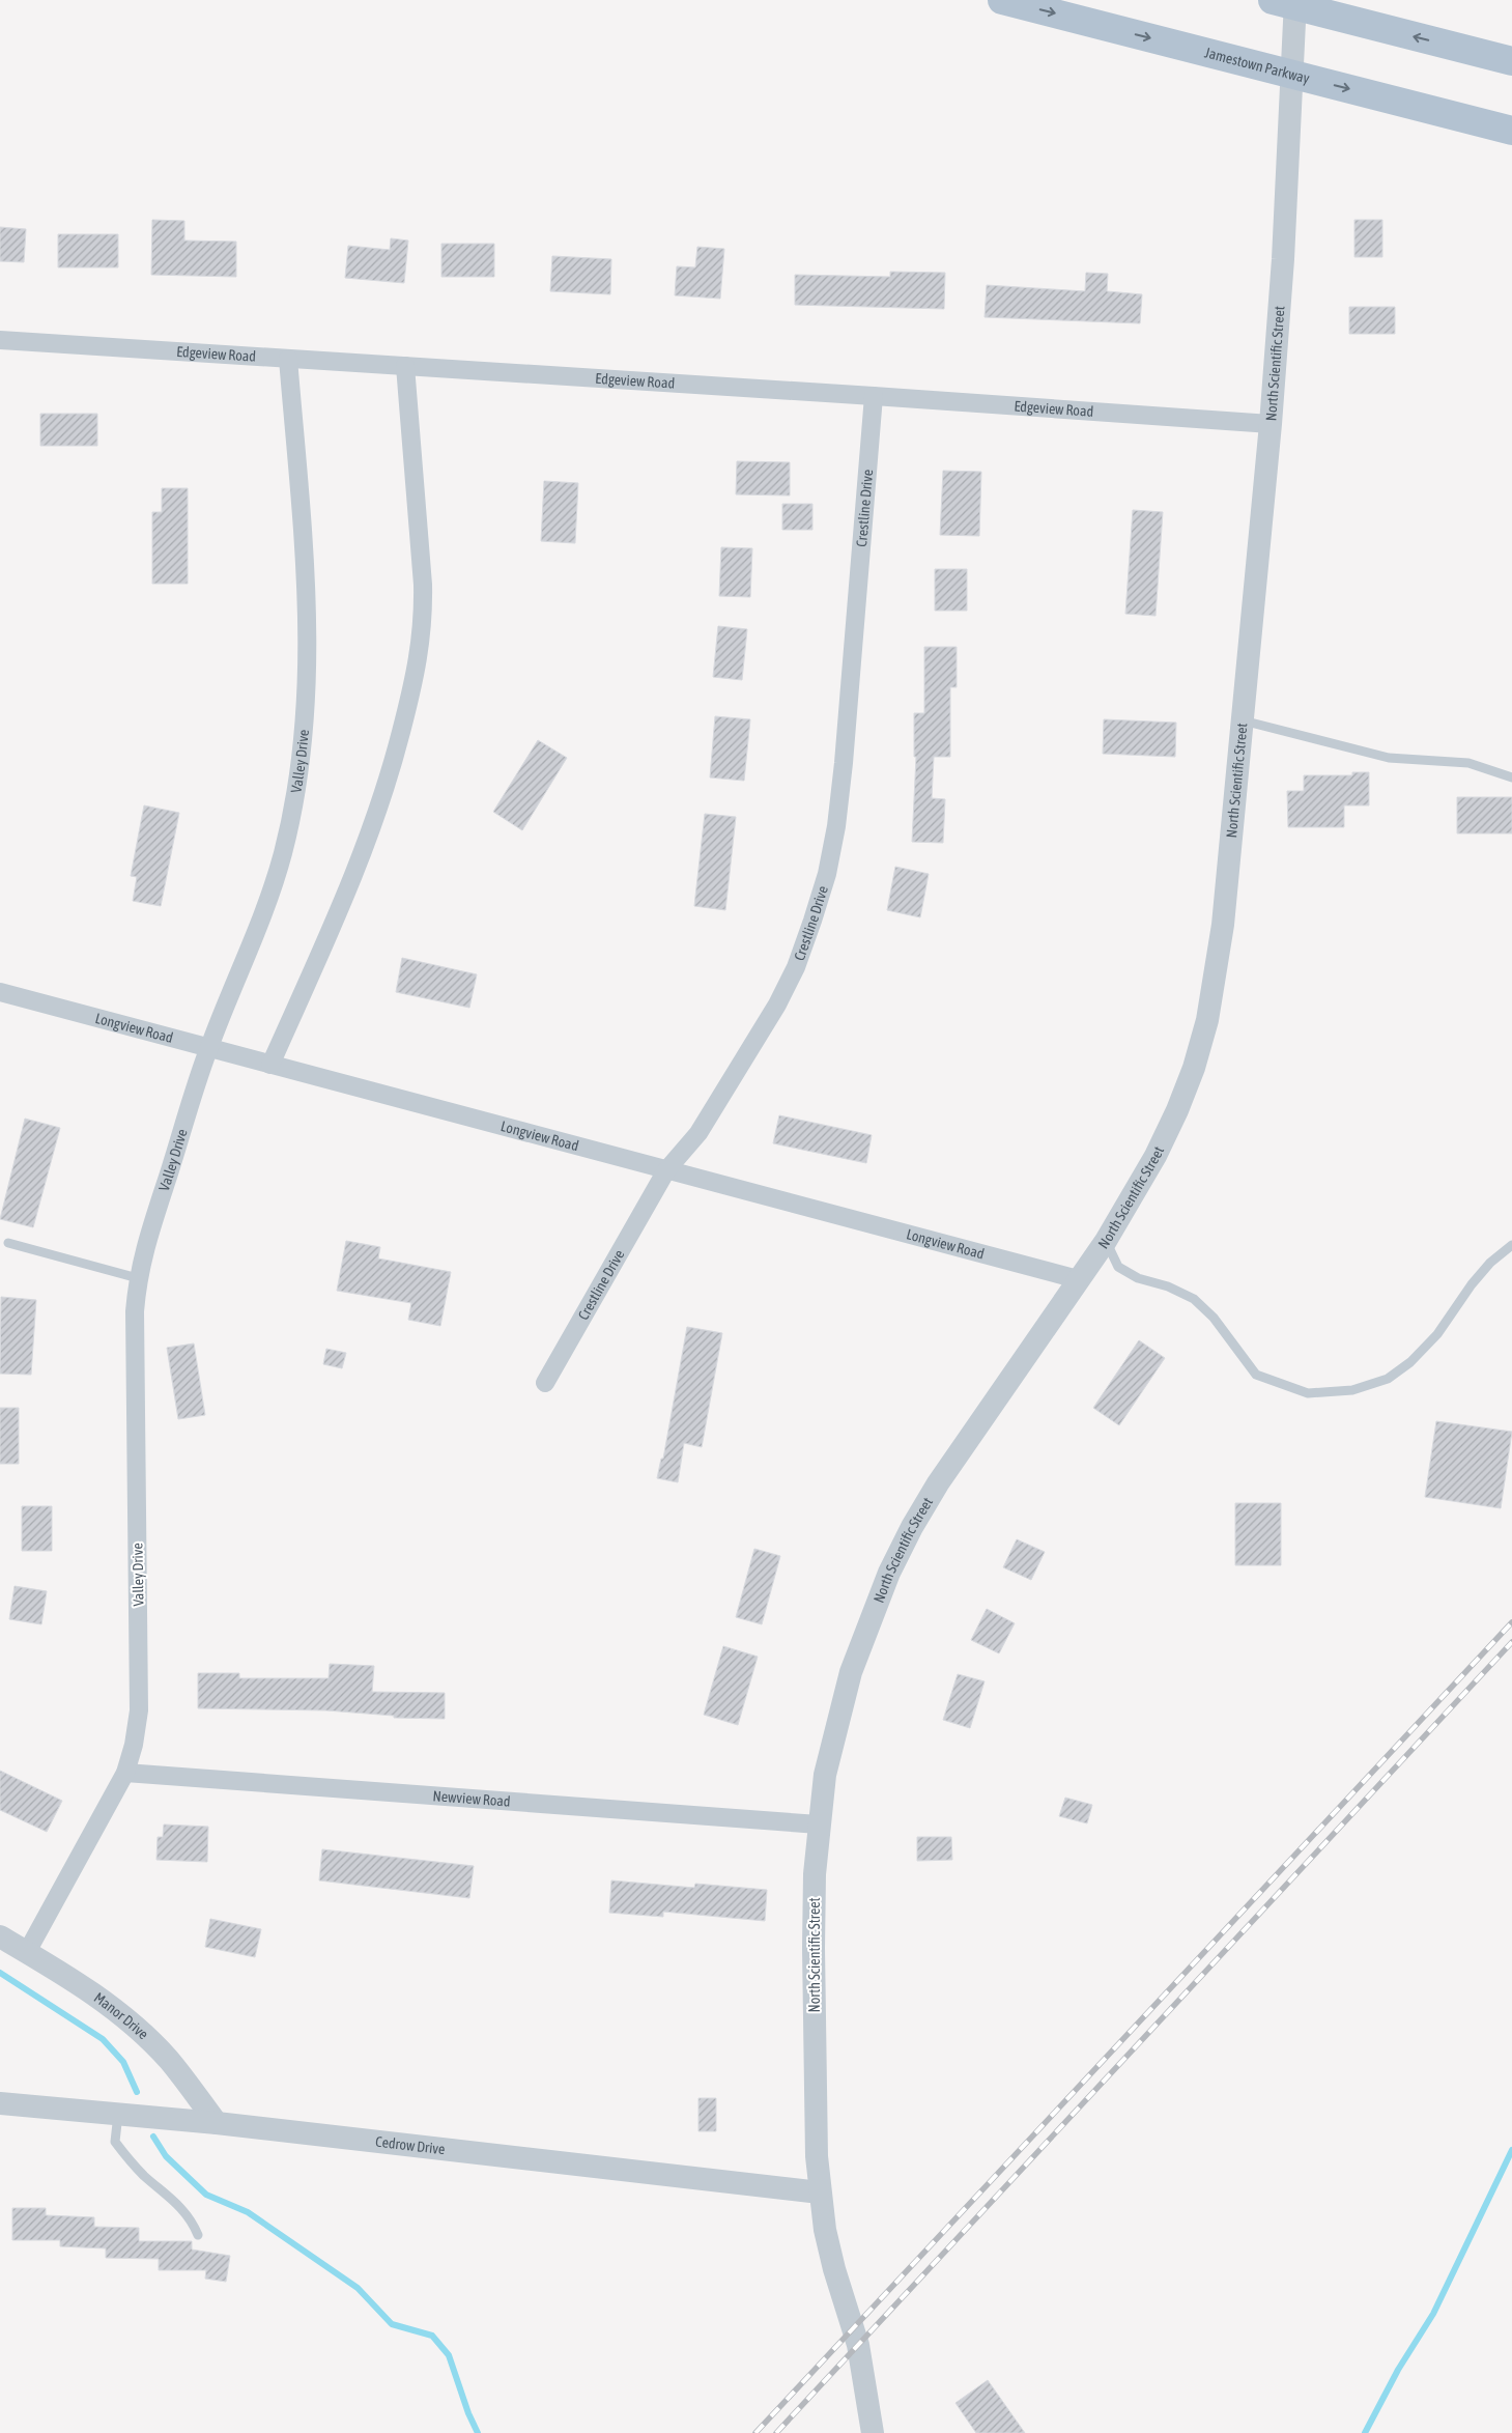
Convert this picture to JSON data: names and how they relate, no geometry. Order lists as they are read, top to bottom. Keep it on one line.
{"streets":{"main road":["Jamestown Parkway"],"street":["Edgeview Road","North Scientific Street","Crestline Drive","Valley Drive","Longview Road","Newview Road","Manor Drive","Cedrow Drive"]},"crossings":[["Jamestown Parkway","North Scientific Street"],["Edgeview Road","North Scientific Street"],["Edgeview Road","Crestline Drive"],["Edgeview Road","Valley Drive"],["North Scientific Street","Longview Road"],["North Scientific Street","Newview Road"],["North Scientific Street","Cedrow Drive"],["Crestline Drive","Longview Road"],["Valley Drive","Longview Road"],["Valley Drive","Newview Road"],["Valley Drive","Manor Drive"],["Manor Drive","Cedrow Drive"]]}
